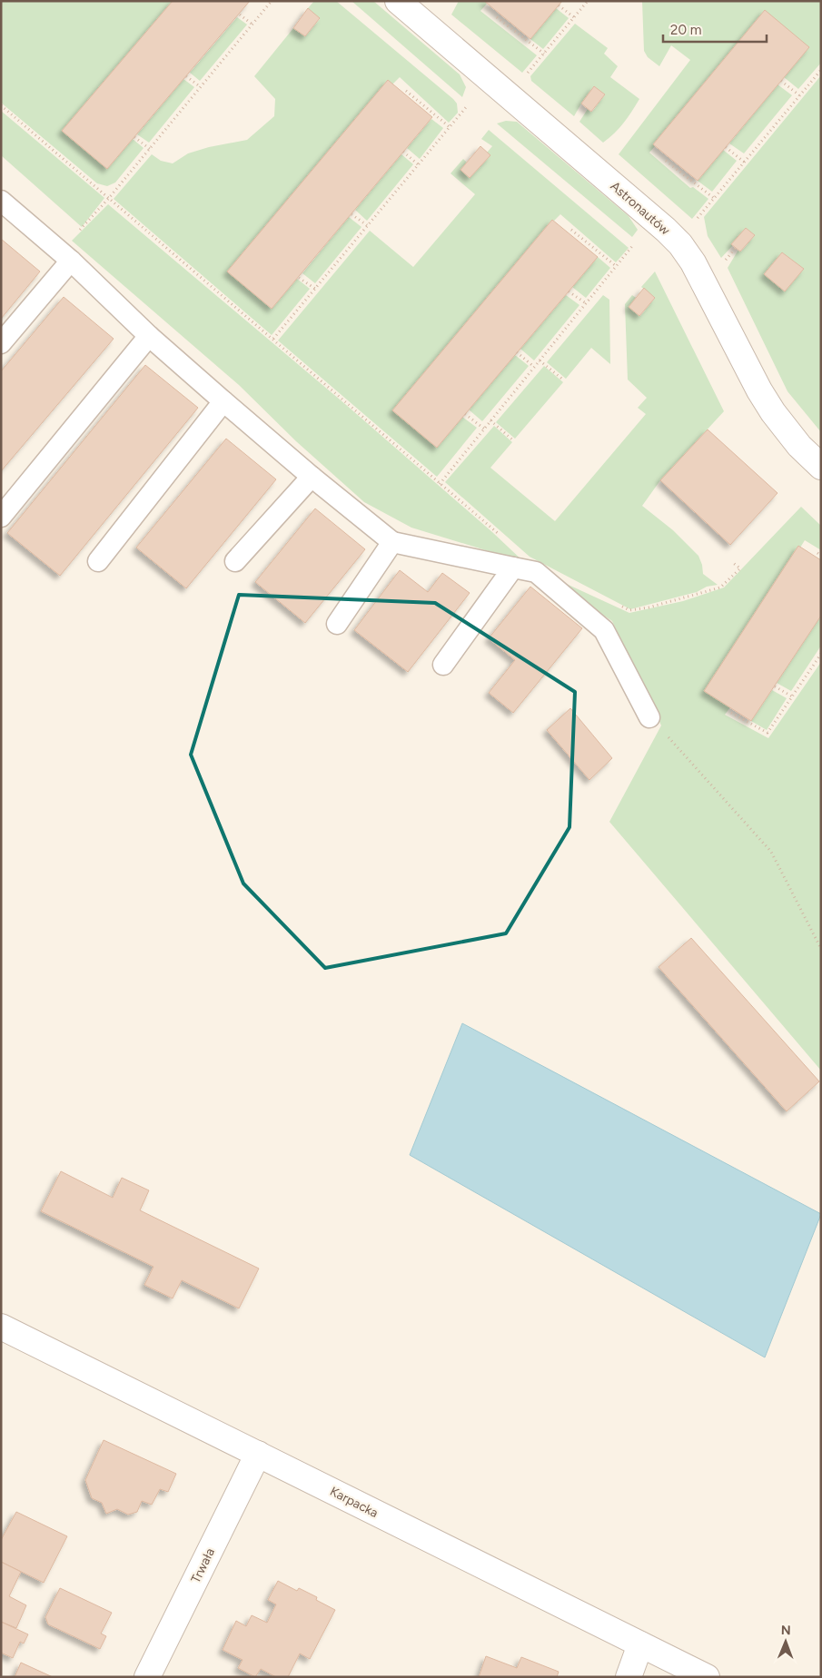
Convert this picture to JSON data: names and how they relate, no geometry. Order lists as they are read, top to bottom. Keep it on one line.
{"streets":{"street":["Astronautów","Karpacka","Trwała"]},"crossings":[["Karpacka","Trwała"]],"scale_bar":"20 m","north":"top"}
